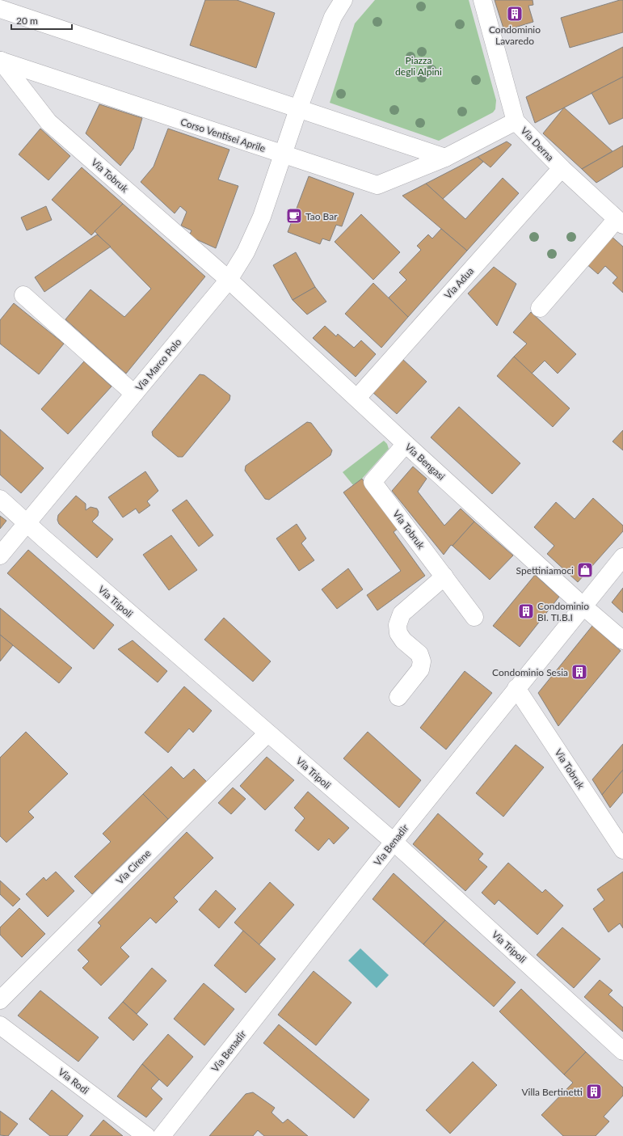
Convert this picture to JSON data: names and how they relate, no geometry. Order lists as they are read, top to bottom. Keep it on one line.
{"streets":{"street":["Corso Ventisei Aprile","Via Derna","Via Tobruk","Via Adua","Via Marco Polo","Via Bengasi","Via Tripoli","Via Benadir","Via Cirene","Via Rodi"]},"crossings":[["Corso Ventisei Aprile","Via Derna"],["Corso Ventisei Aprile","Via Tobruk"],["Corso Ventisei Aprile","Via Marco Polo"],["Via Derna","Via Adua"],["Via Tobruk","Via Marco Polo"],["Via Tobruk","Via Bengasi"],["Via Tobruk","Via Benadir"],["Via Adua","Via Bengasi"],["Via Marco Polo","Via Bengasi"],["Via Marco Polo","Via Tripoli"],["Via Bengasi","Via Benadir"],["Via Tripoli","Via Benadir"],["Via Tripoli","Via Cirene"]],"parks":["Piazza degli Alpini"],"places":{"building":["Condominio Lavaredo","Condominio BI. TI.B.I","Condominio Sesia","Villa Bertinetti"],"cafe":["Tao Bar"],"shop":["Spettiniamoci"]},"scale_bar":"20 m"}
